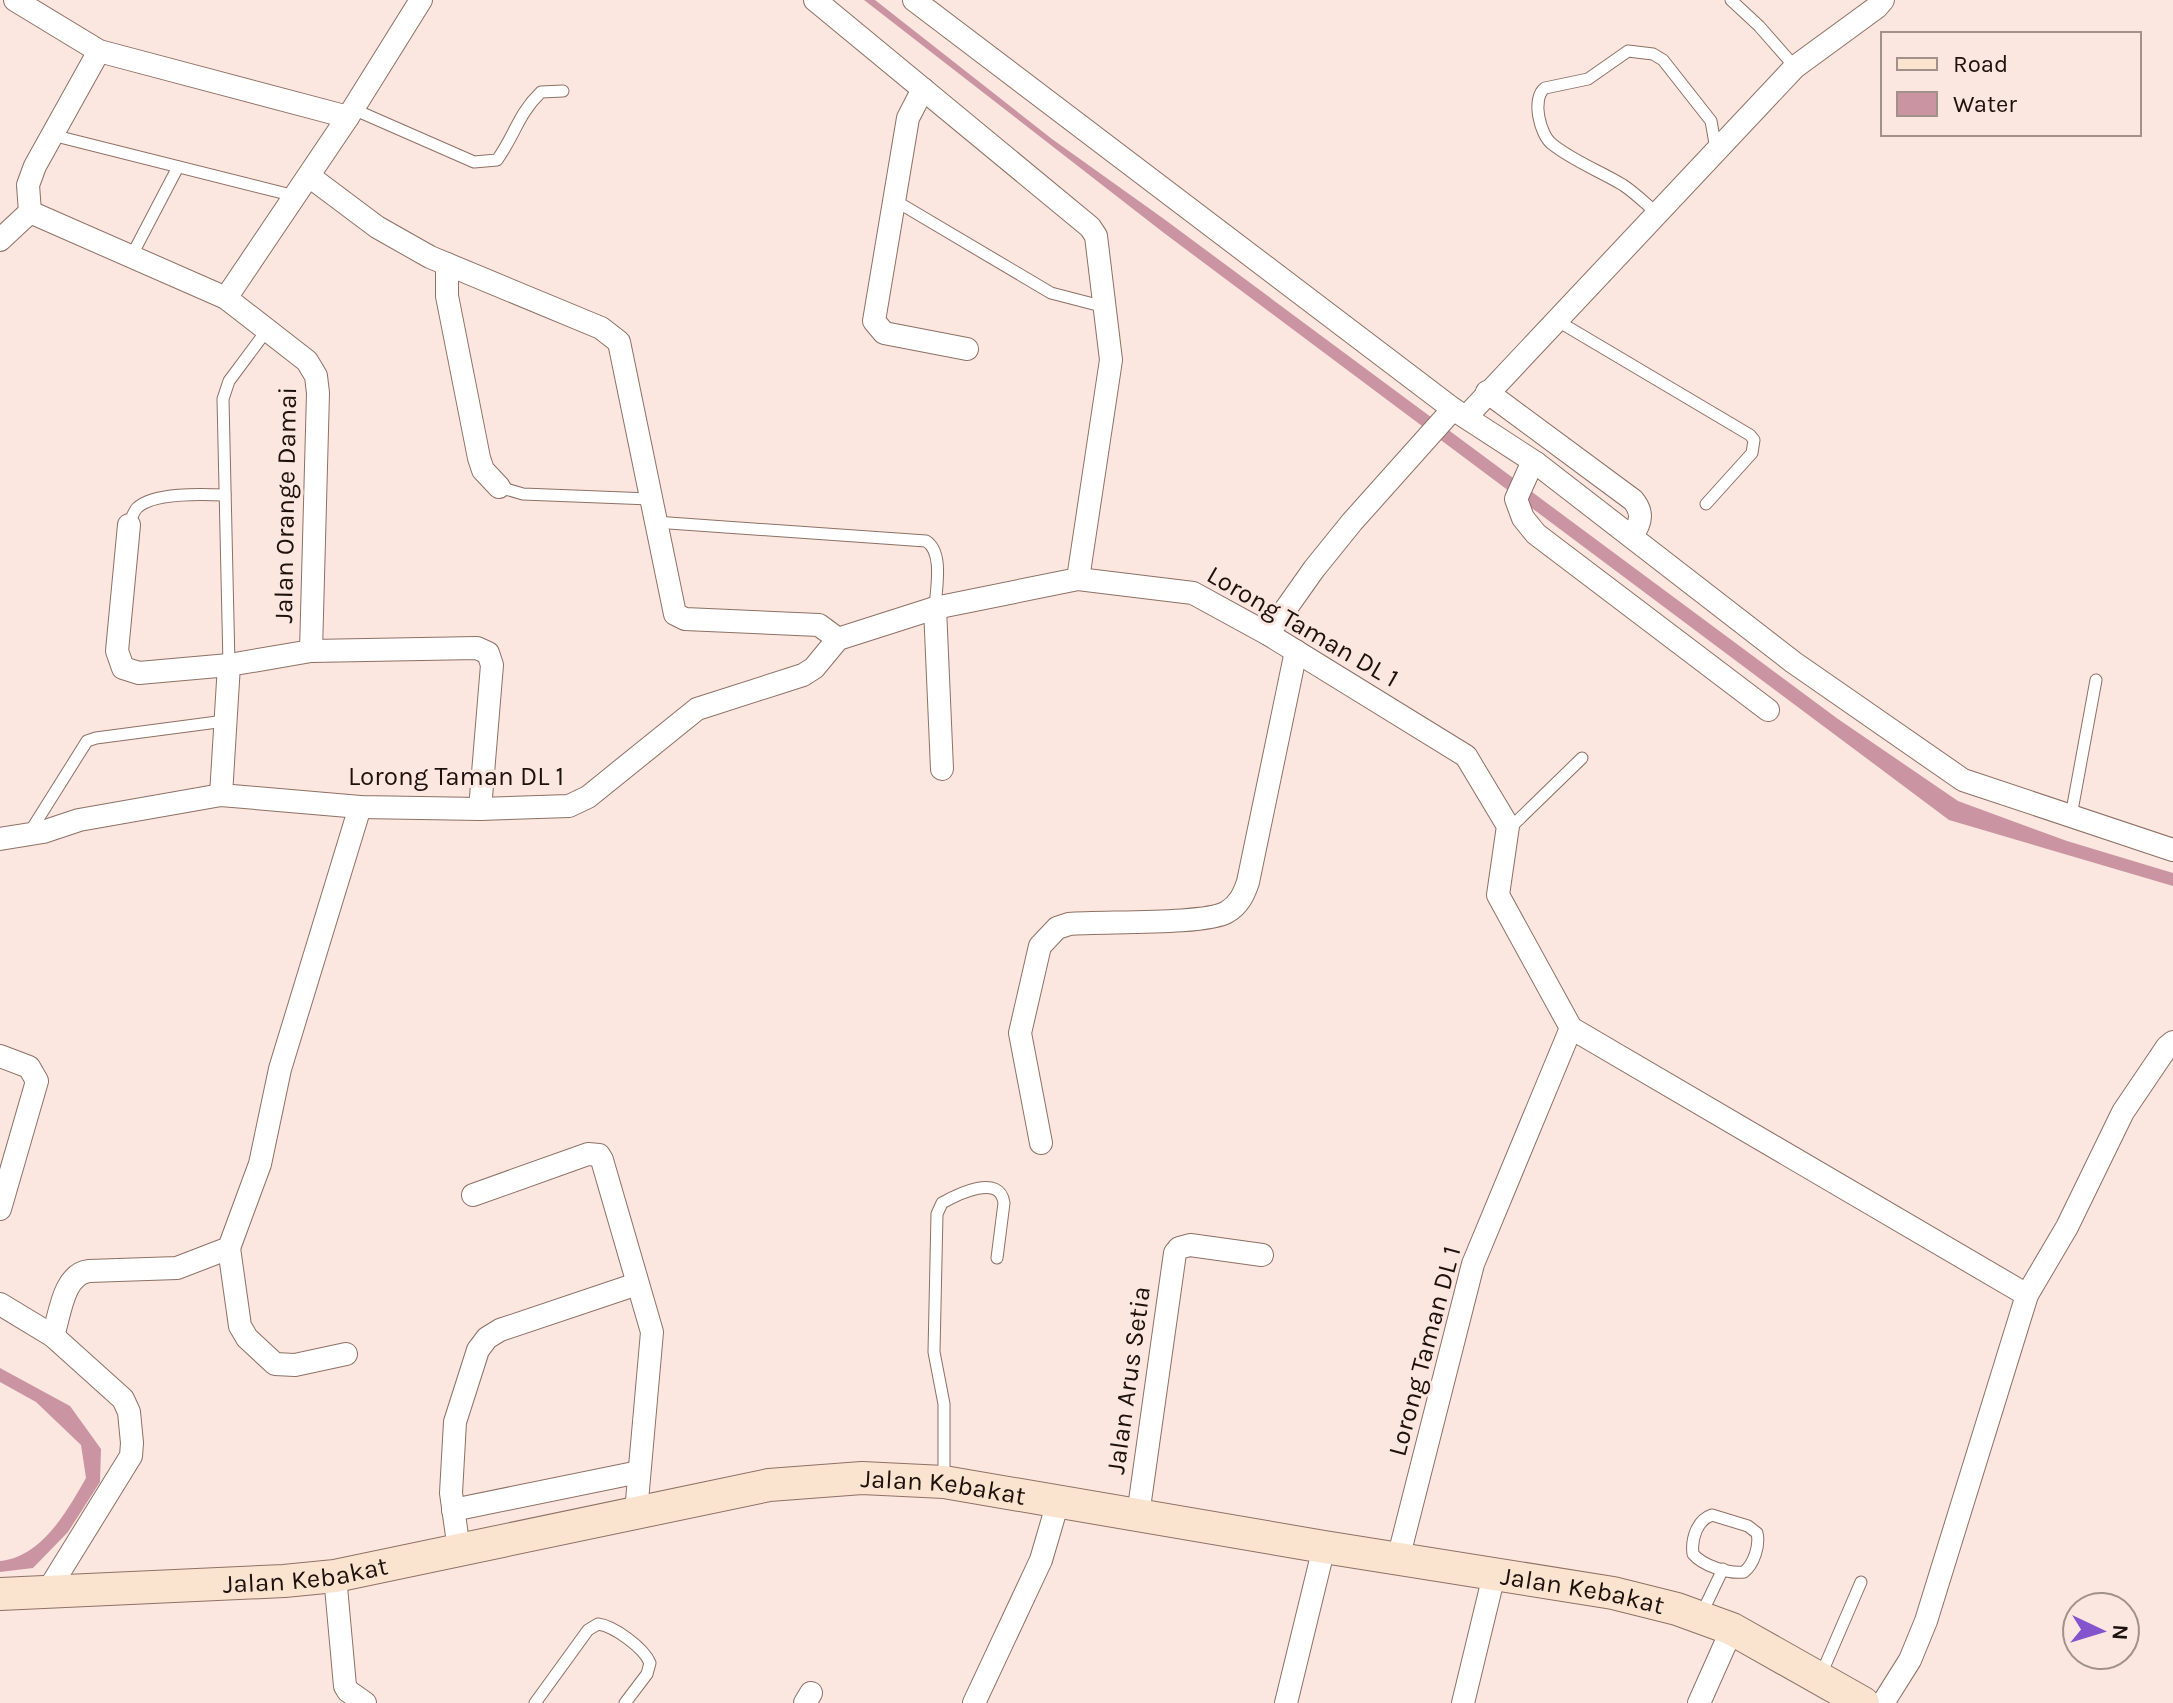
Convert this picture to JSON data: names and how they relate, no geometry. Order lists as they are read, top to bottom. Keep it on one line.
{"streets":{"street":["Jalan Orange Damai","Lorong Taman DL 1","Jalan Arus Setia","Jalan Kebakat"]},"crossings":[["Lorong Taman DL 1","Jalan Kebakat"],["Jalan Arus Setia","Jalan Kebakat"]],"legend":["Road","Water"],"north":"right"}
